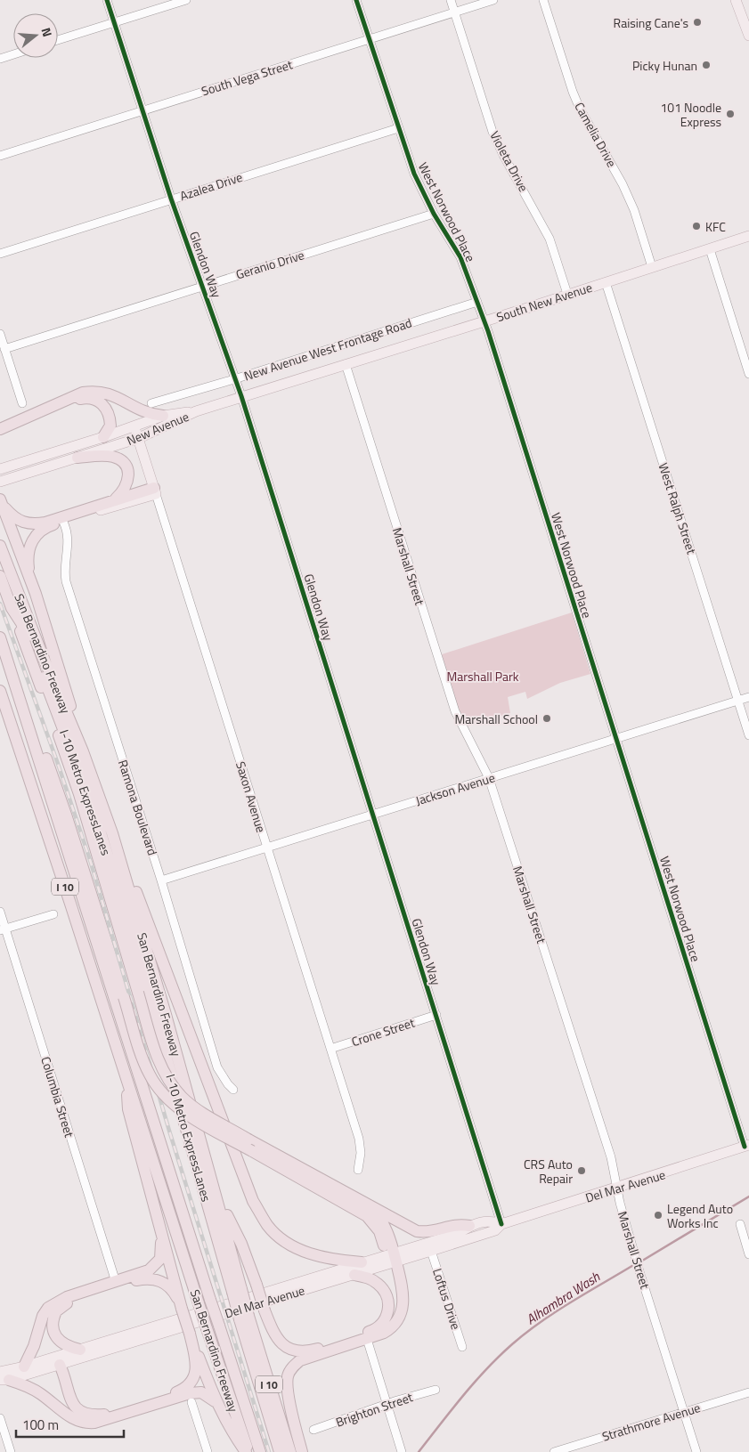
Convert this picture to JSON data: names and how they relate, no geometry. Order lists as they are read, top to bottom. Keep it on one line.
{"streets":{"highway":["San Bernardino Freeway","I-10 Metro ExpressLanes","I 10"],"main road":["South New Avenue","New Avenue","Saxon Avenue","Del Mar Avenue"],"street":["South Vega Street","Camelia Drive","Violeta Drive","Azalea Drive","West Norwood Place","Glendon Way","Geranio Drive","New Avenue West Frontage Road","West Ralph Street","Marshall Street","Jackson Avenue","Ramona Boulevard","Crone Street","Columbia Street","Loftus Drive","Brighton Street","Strathmore Avenue"]},"crossings":[["South Vega Street","Violeta Drive"],["South Vega Street","West Norwood Place"],["South Vega Street","Glendon Way"],["Camelia Drive","South New Avenue"],["Violeta Drive","South New Avenue"],["Azalea Drive","West Norwood Place"],["Azalea Drive","Glendon Way"],["West Norwood Place","Geranio Drive"],["West Norwood Place","South New Avenue"],["West Norwood Place","New Avenue West Frontage Road"],["West Norwood Place","Jackson Avenue"],["West Norwood Place","Del Mar Avenue"],["Glendon Way","Geranio Drive"],["Glendon Way","South New Avenue"],["Glendon Way","New Avenue West Frontage Road"],["Glendon Way","Jackson Avenue"],["Glendon Way","Crone Street"],["Glendon Way","Del Mar Avenue"],["South New Avenue","West Ralph Street"],["South New Avenue","Marshall Street"],["New Avenue","Saxon Avenue"],["West Ralph Street","Jackson Avenue"],["Marshall Street","Jackson Avenue"],["Marshall Street","Del Mar Avenue"],["Marshall Street","Strathmore Avenue"],["San Bernardino Freeway","I-10 Metro ExpressLanes"],["Jackson Avenue","Saxon Avenue"],["Jackson Avenue","Ramona Boulevard"],["I-10 Metro ExpressLanes","I 10"],["Saxon Avenue","Crone Street"],["Del Mar Avenue","Loftus Drive"]],"water":["Alhambra Wash"],"parks":["Marshall Park"],"places":["Raising Cane's","Picky Hunan","101 Noodle Express","KFC","Marshall School","CRS Auto Repair","Legend Auto Works Inc"],"scale_bar":"100 m","north":"right"}
